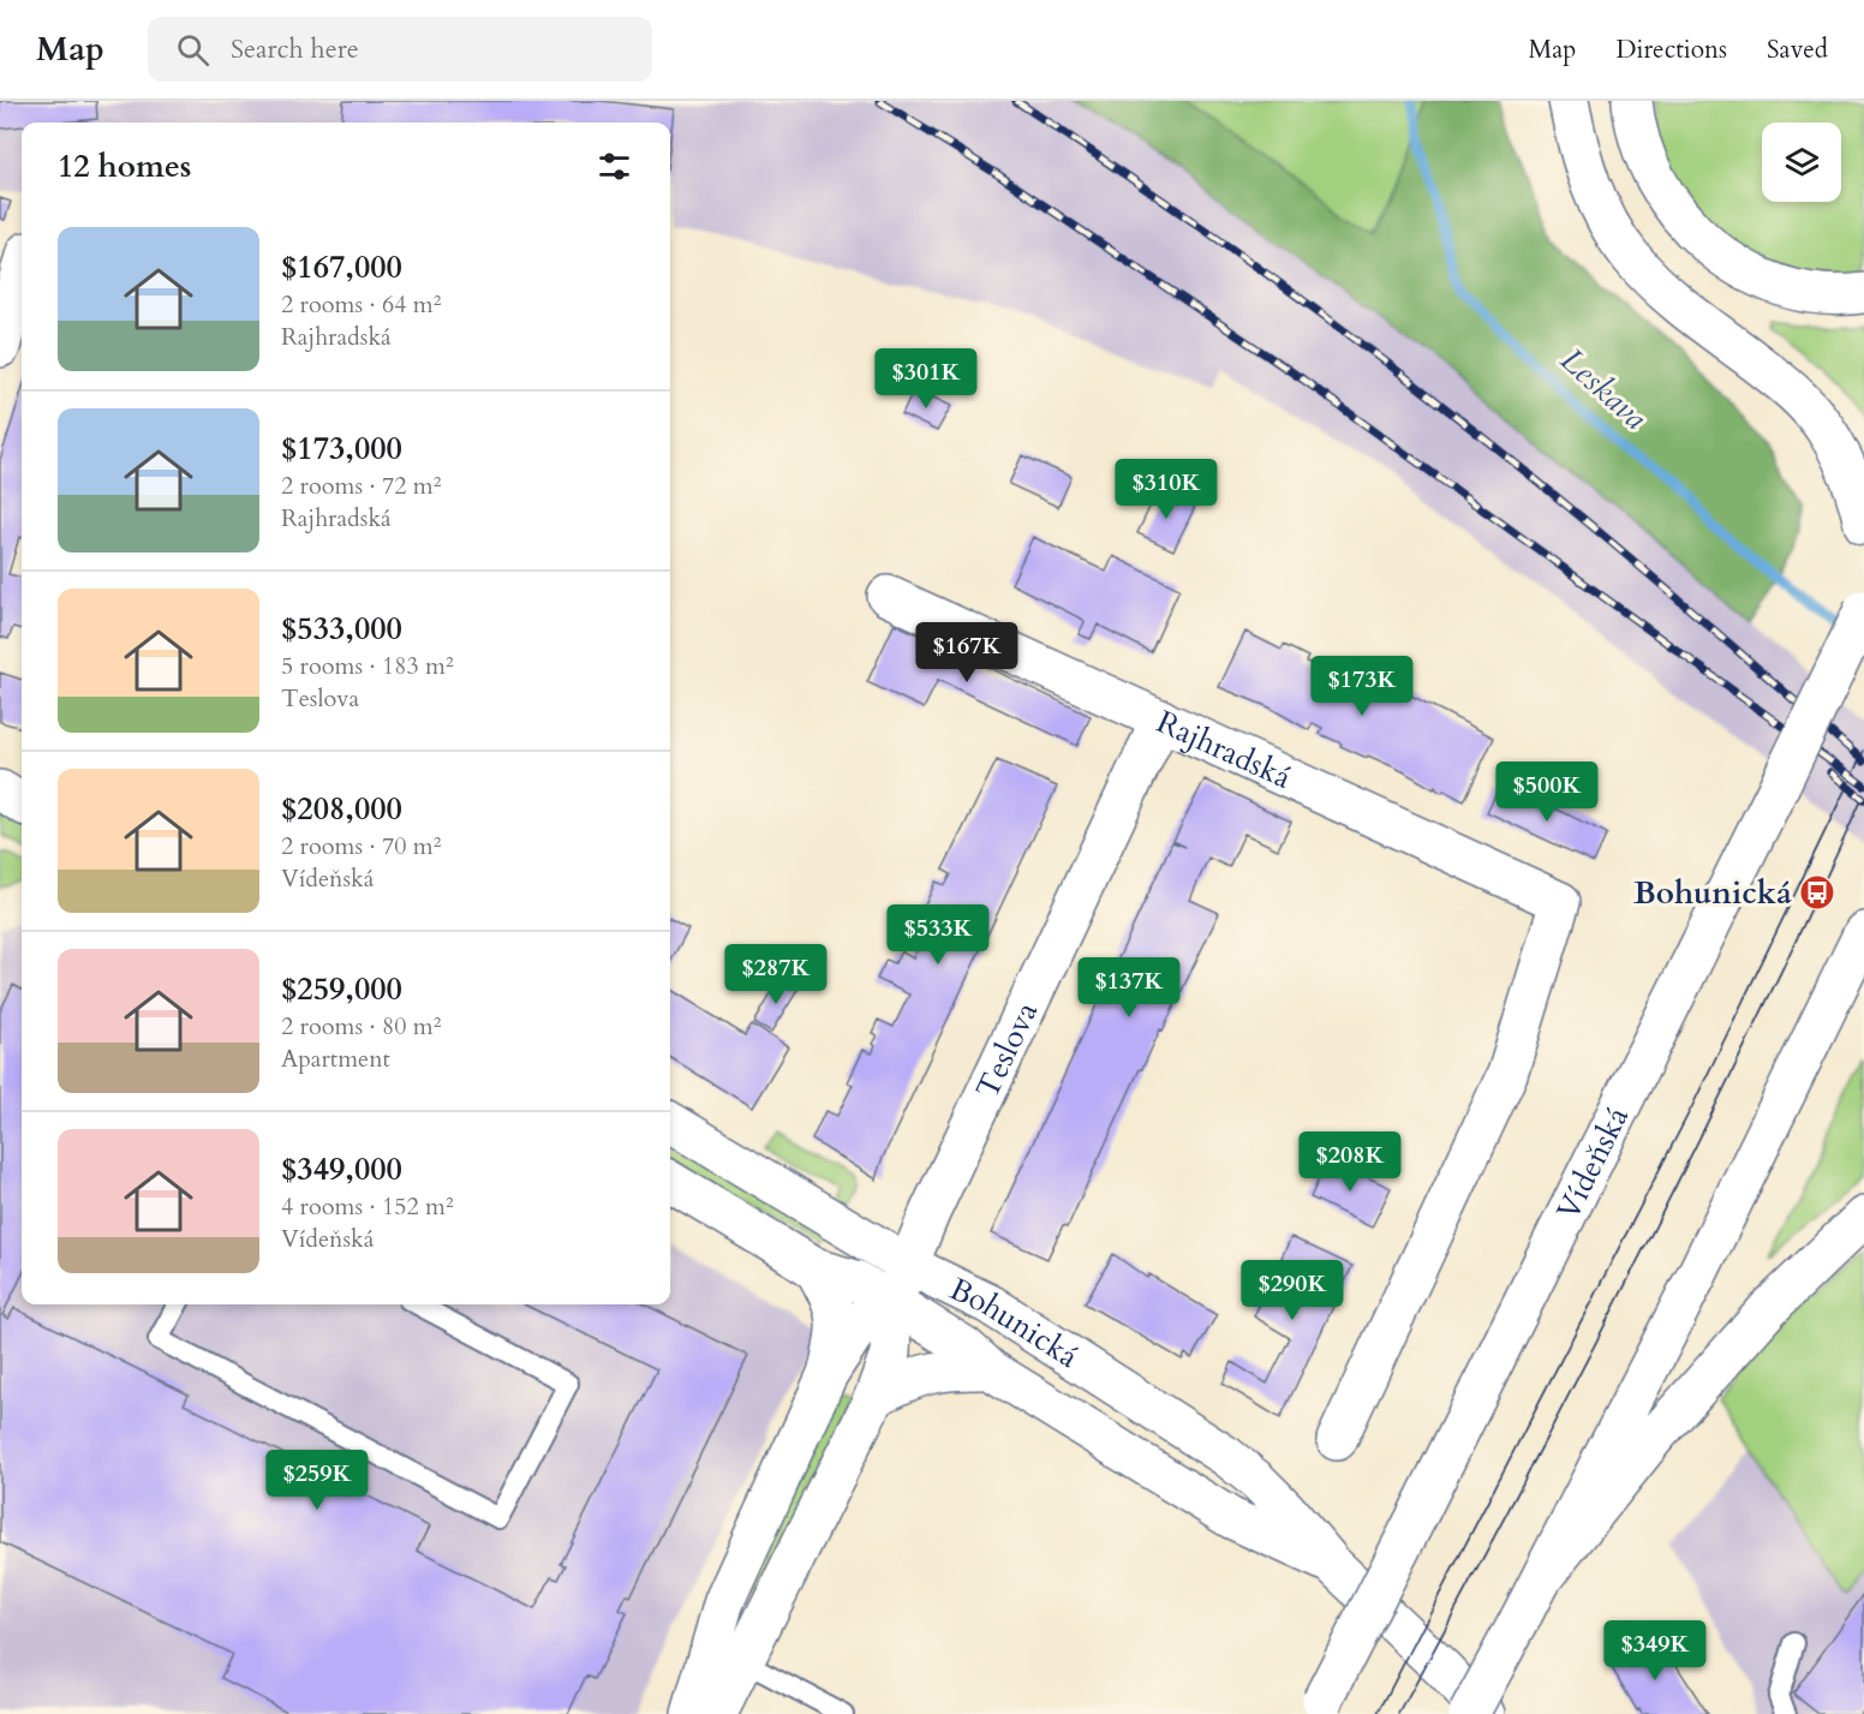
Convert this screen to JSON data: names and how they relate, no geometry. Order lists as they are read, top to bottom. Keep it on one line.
{"streets":{"main road":["Rajhradská","Teslova","Vídeňská","Bohunická"]},"crossings":[["Rajhradská","Teslova"],["Teslova","Bohunická"]],"water":["Leskava"],"places":{"bus stop":["Bohunická"]},"page":{"header":"Map","search":"Search here","nav":["Map","Directions","Saved"],"heading":"12 homes","list":[{"name":"$167,000","note":"2 rooms · 64 m² · Rajhradská"},{"name":"$173,000","note":"2 rooms · 72 m² · Rajhradská"},{"name":"$533,000","note":"5 rooms · 183 m² · Teslova"},{"name":"$208,000","note":"2 rooms · 70 m² · Vídeňská"},{"name":"$259,000","note":"2 rooms · 80 m² · Apartment"},{"name":"$349,000","note":"4 rooms · 152 m² · Vídeňská"}],"price":["$301K","$310K","$167K","$173K","$500K","$533K","$287K","$137K","$208K","$290K","$259K","$349K"]}}
